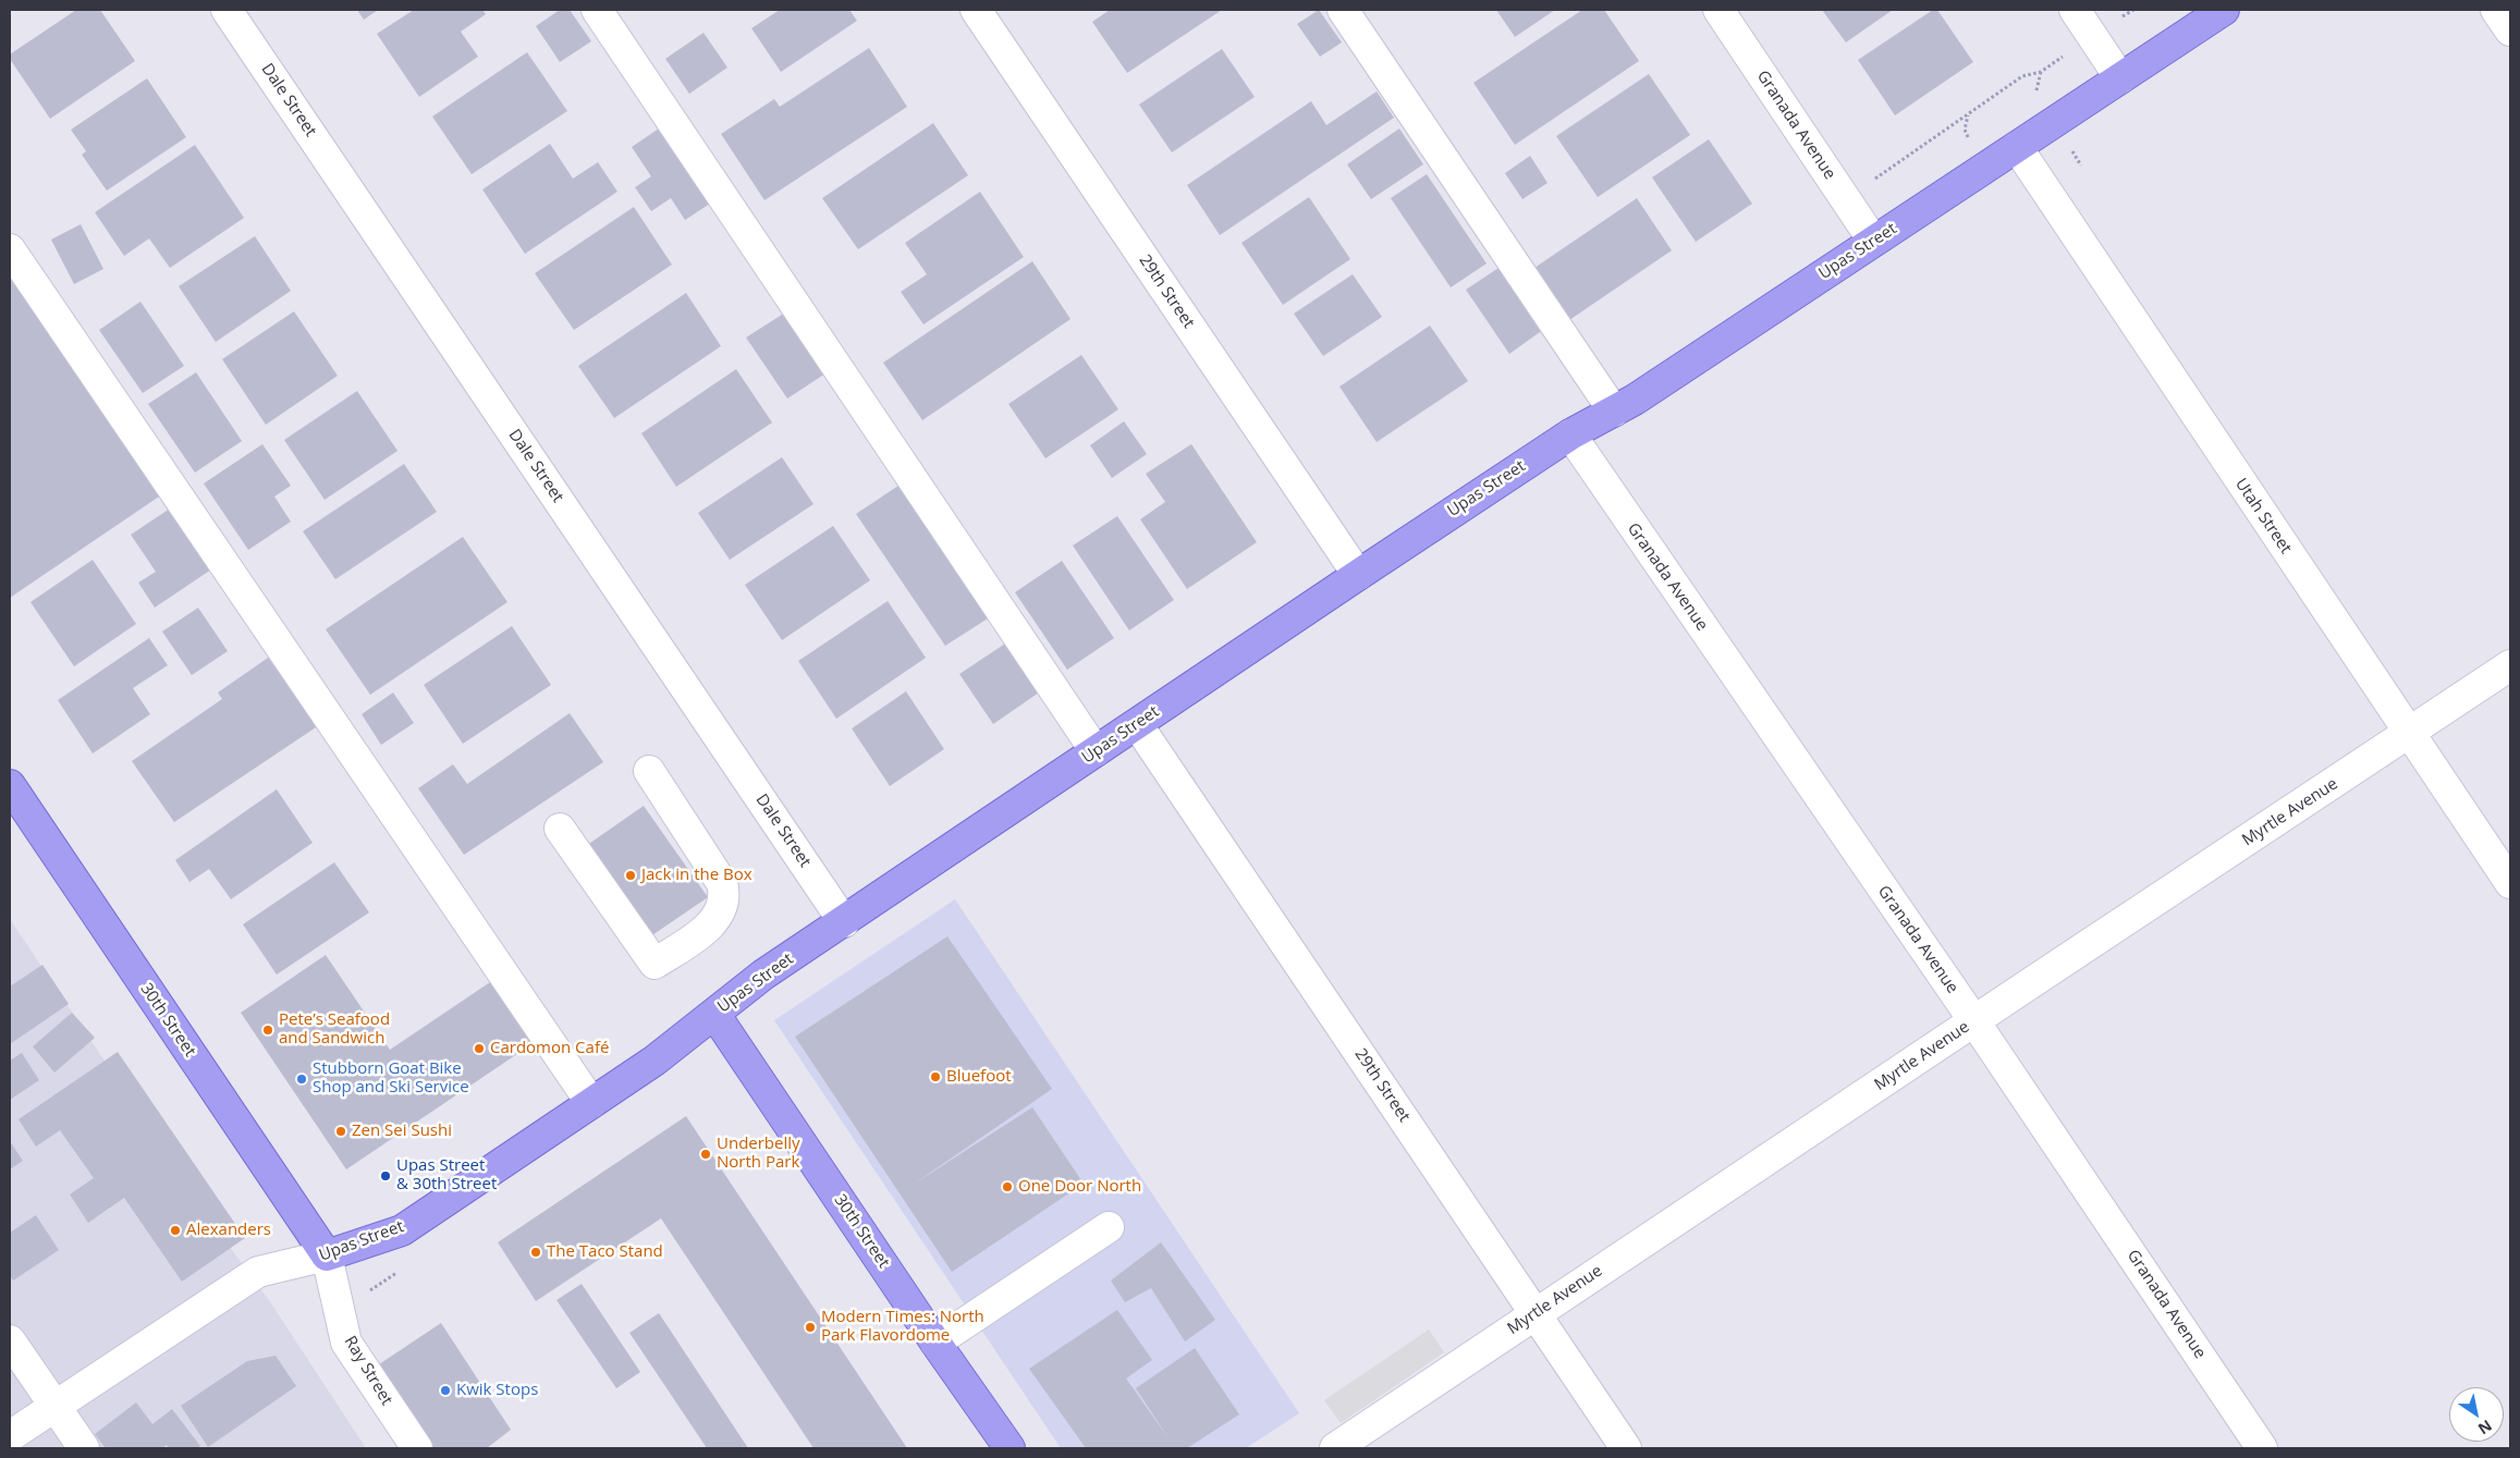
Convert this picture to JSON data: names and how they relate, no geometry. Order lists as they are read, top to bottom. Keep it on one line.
{"streets":{"main road":["Upas Street","30th Street"],"street":["Dale Street","Granada Avenue","29th Street","Utah Street","Myrtle Avenue","Ray Street"]},"crossings":[["Dale Street","Upas Street"],["Granada Avenue","Upas Street"],["Granada Avenue","Myrtle Avenue"],["Upas Street","29th Street"],["Upas Street","Utah Street"],["Upas Street","30th Street"],["Upas Street","Ray Street"],["29th Street","Myrtle Avenue"],["Utah Street","Myrtle Avenue"],["30th Street","Ray Street"]],"places":["Jack in the Box","Pete’s Seafood and Sandwich","Cardomon Café","Bluefoot","Stubborn Goat Bike Shop and Ski Service","Zen Sei Sushi","Underbelly North Park","Upas Street & 30th Street","One Door North","Alexanders","The Taco Stand","Modern Times: North Park Flavordome","Kwik Stops"],"north":"bottom right"}
